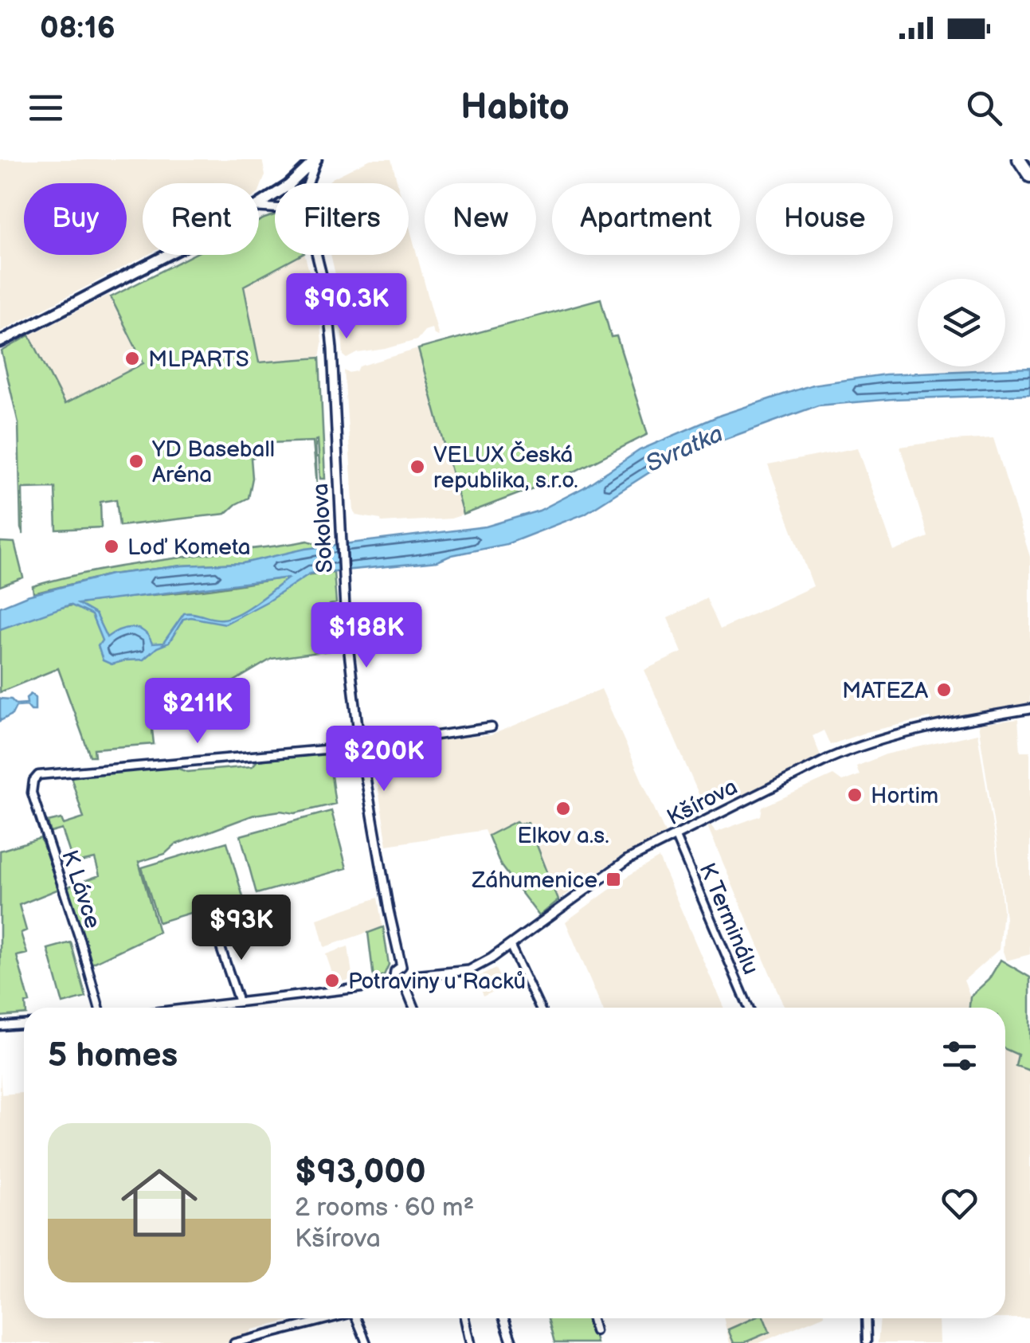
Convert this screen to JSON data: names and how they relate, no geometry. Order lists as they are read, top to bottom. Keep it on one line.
{"streets":{"street":["Sokolova","Kšírova","K Lávce","K Terminálu"]},"crossings":[["Sokolova","Kšírova"],["Sokolova","K Lávce"],["Kšírova","K Terminálu"]],"water":["Svratka"],"places":{"other":["MLPARTS","YD Baseball Aréna","VELUX Česká republika, s.r.o.","Loď Kometa","MATEZA","Hortim","Elkov a.s.","Potraviny u Racků"],"transit":["Záhumenice"]},"page":{"status":"08:16","header":"Habito","chip":["Buy","Rent","Filters","New","Apartment","House"],"price":["$90.3K","$188K","$211K","$200K","$93K"],"heading":"5 homes","list":[{"name":"$93,000","note":"2 rooms · 60 m² · Kšírova"}]}}
